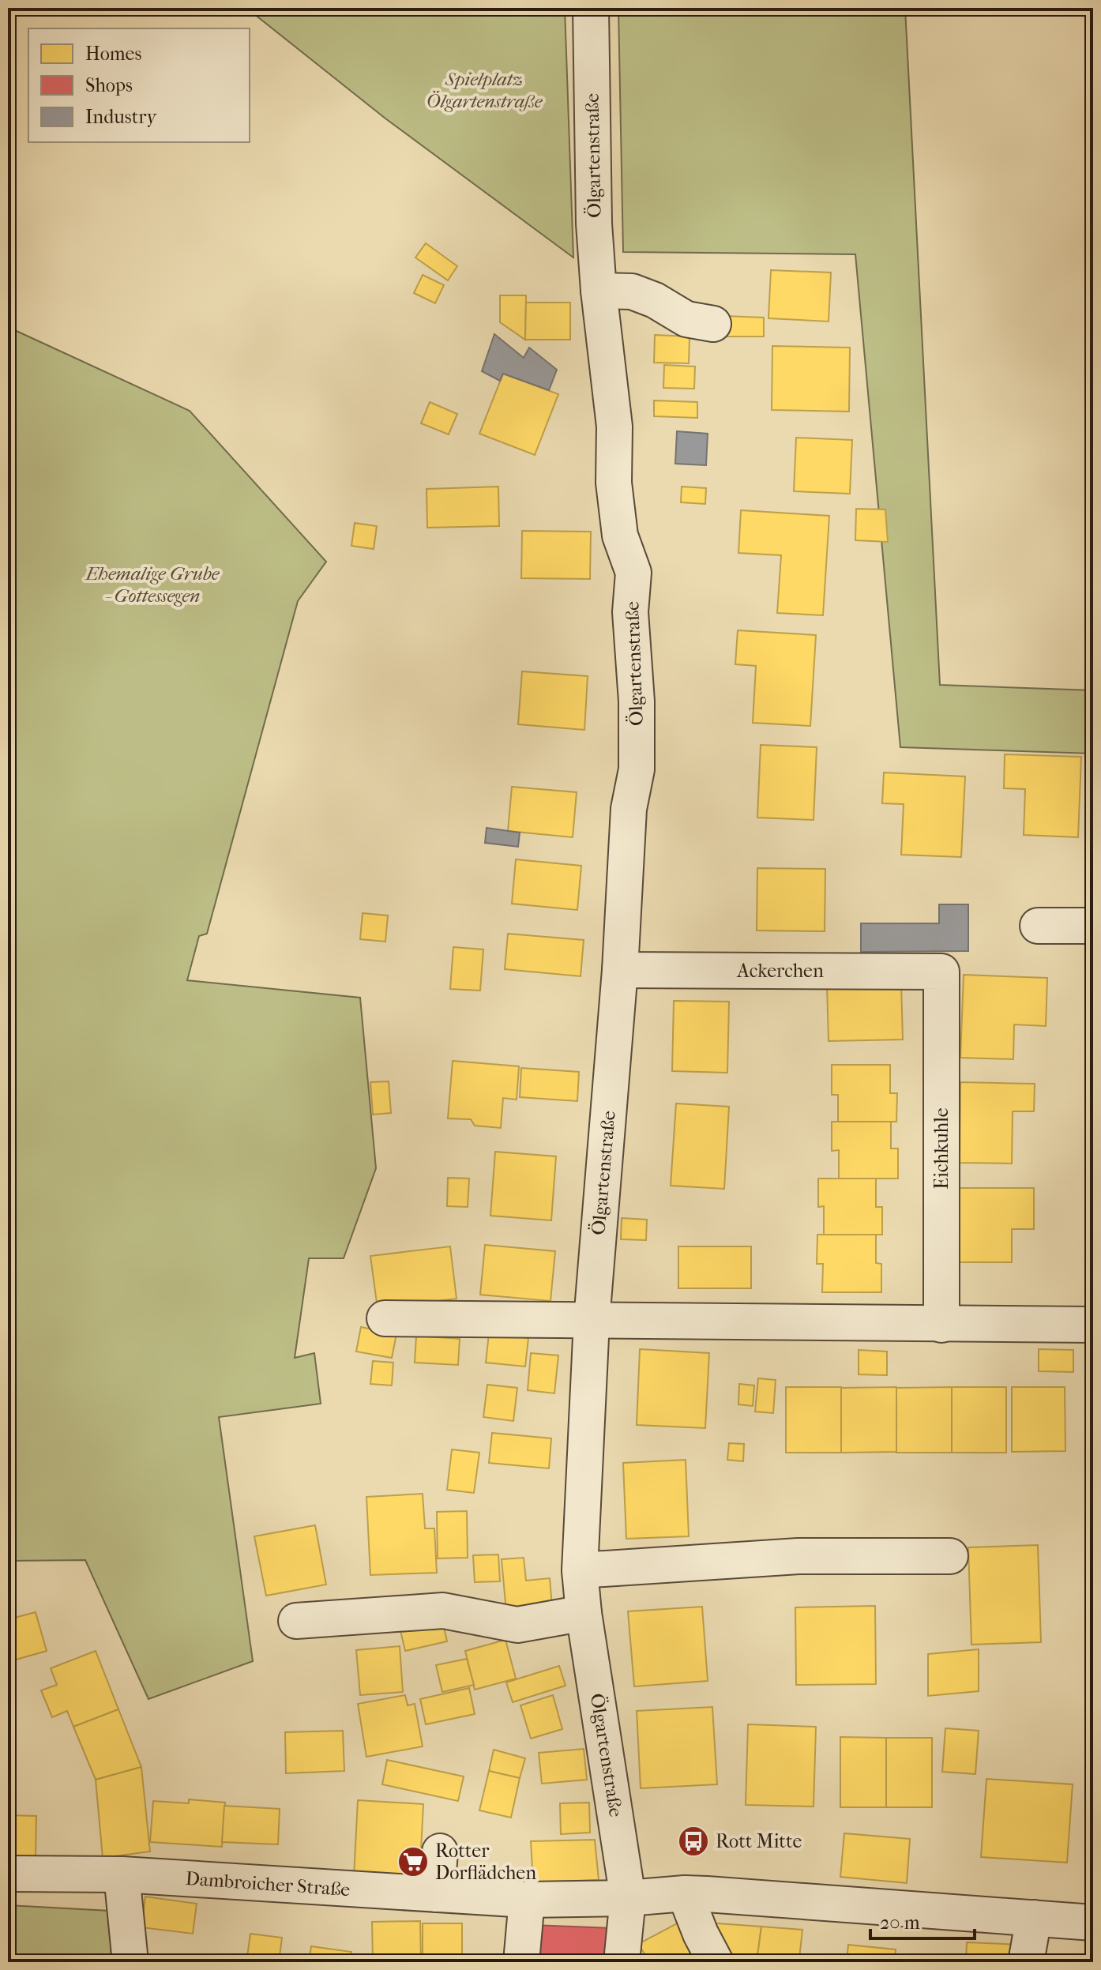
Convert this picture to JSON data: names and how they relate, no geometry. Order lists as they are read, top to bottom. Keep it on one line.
{"streets":{"street":["Ölgartenstraße","Ackerchen","Eichkuhle","Dambroicher Straße"]},"crossings":[["Ölgartenstraße","Ackerchen"],["Ölgartenstraße","Dambroicher Straße"],["Ackerchen","Eichkuhle"]],"parks":["Spielplatz Ölgartenstraße","Ehemalige Grube - Gottessegen"],"places":{"bus stop":["Rott Mitte"],"supermarket":["Rotter Dorflädchen"]},"legend":["Homes","Shops","Industry"],"scale_bar":"20 m"}
